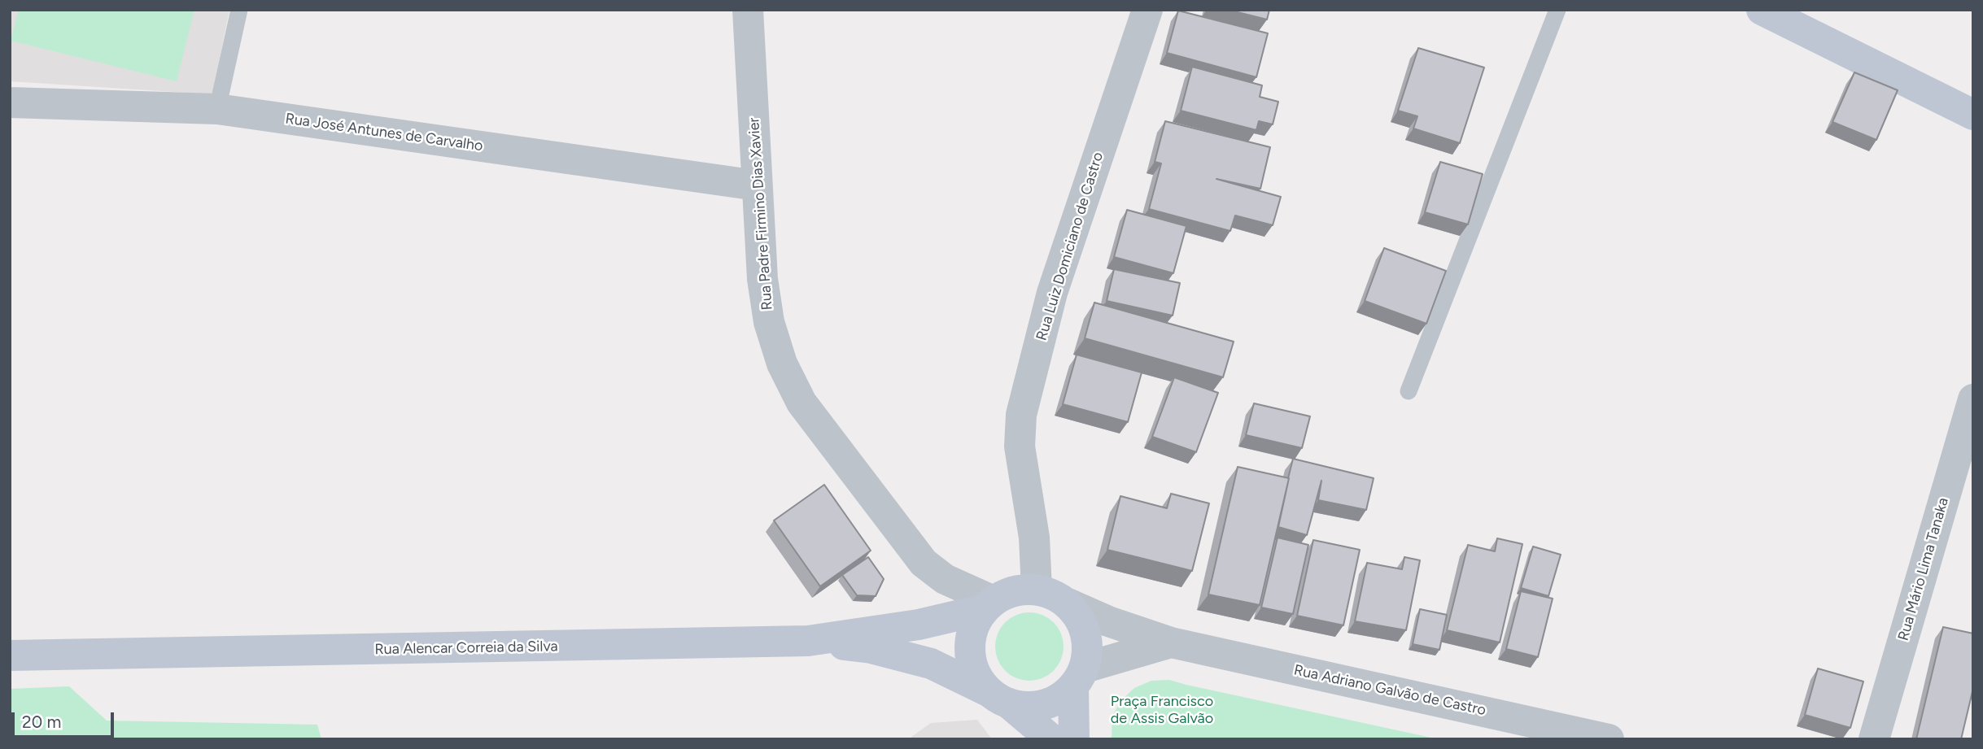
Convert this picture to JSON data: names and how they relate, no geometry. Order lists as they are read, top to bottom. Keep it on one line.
{"streets":{"main road":["Rua Alencar Correia da Silva"],"street":["Rua José Antunes de Carvalho","Rua Padre Firmino Dias Xavier","Rua Luiz Domiciano de Castro","Rua Mário Lima Tanaka","Rua Adriano Galvão de Castro"]},"crossings":[["Rua José Antunes de Carvalho","Rua Padre Firmino Dias Xavier"],["Rua Padre Firmino Dias Xavier","Rua Luiz Domiciano de Castro"],["Rua Padre Firmino Dias Xavier","Rua Alencar Correia da Silva"],["Rua Padre Firmino Dias Xavier","Rua Adriano Galvão de Castro"],["Rua Luiz Domiciano de Castro","Rua Alencar Correia da Silva"],["Rua Luiz Domiciano de Castro","Rua Adriano Galvão de Castro"],["Rua Alencar Correia da Silva","Rua Adriano Galvão de Castro"]],"parks":["Praça Francisco de Assis Galvão"],"scale_bar":"20 m"}
